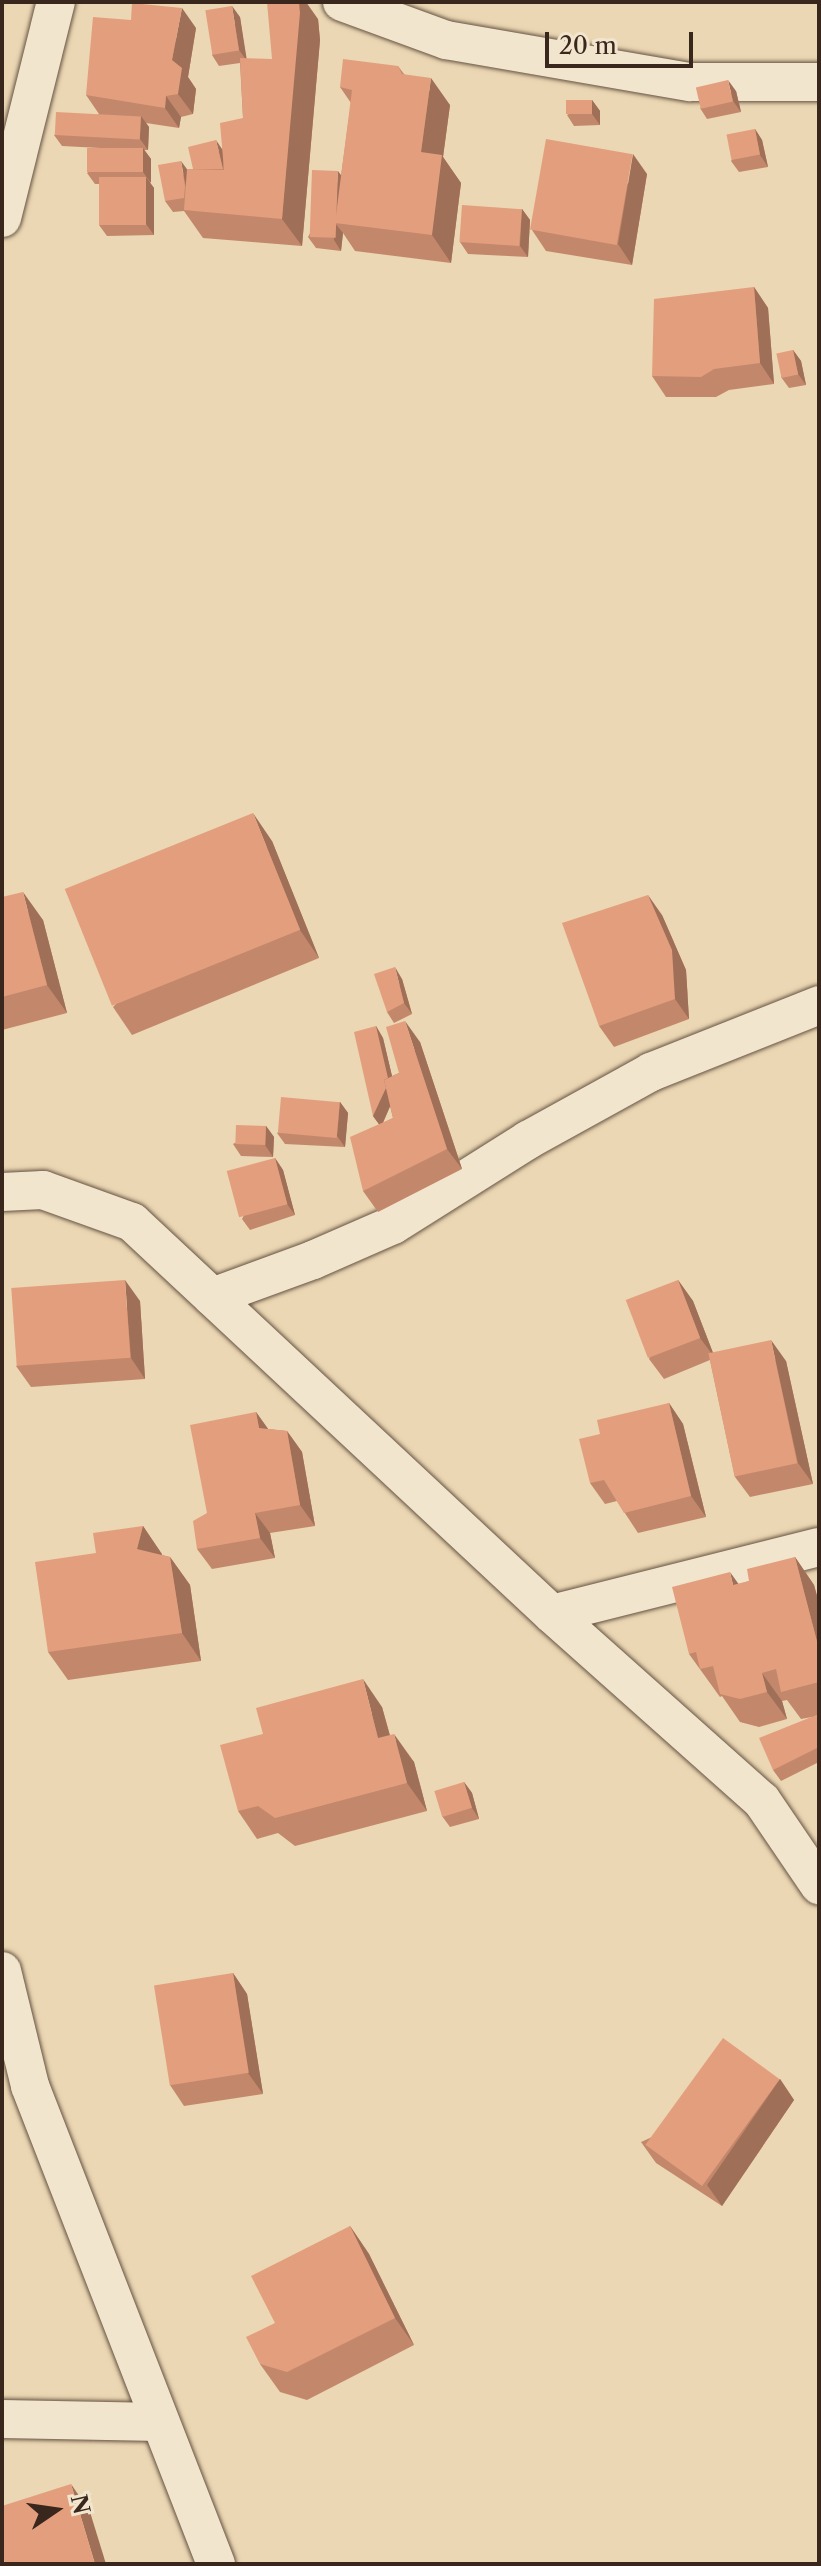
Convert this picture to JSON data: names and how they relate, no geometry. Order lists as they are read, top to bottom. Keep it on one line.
{"scale_bar":"20 m","north":"right"}
